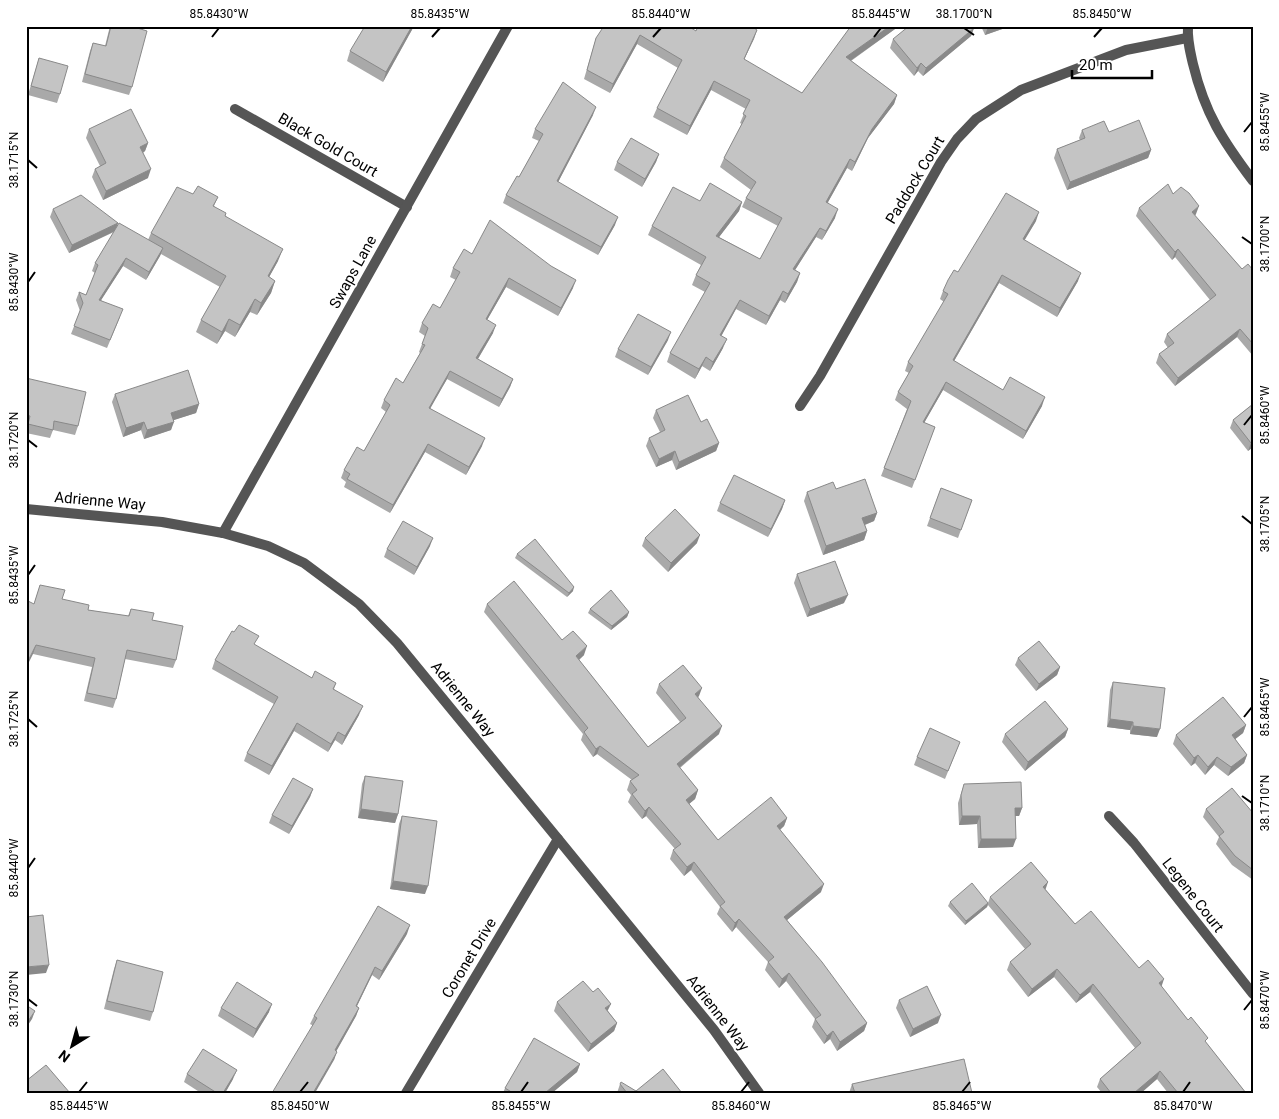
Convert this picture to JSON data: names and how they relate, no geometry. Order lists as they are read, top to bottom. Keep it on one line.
{"streets":{"street":["Black Gold Court","Paddock Court","Swaps Lane","Adrienne Way","Legene Court","Coronet Drive"]},"crossings":[["Black Gold Court","Swaps Lane"],["Swaps Lane","Adrienne Way"],["Adrienne Way","Coronet Drive"]],"scale_bar":"20 m","north":"bottom left","coordinates":["85.8430°W","85.8435°W","85.8440°W","85.8445°W","38.1700°N","85.8450°W","85.8455°W","38.1715°N","85.8460°W","38.1720°N","38.1705°N","85.8465°W","38.1725°N","38.1710°N","38.1730°N","85.8470°W"]}
